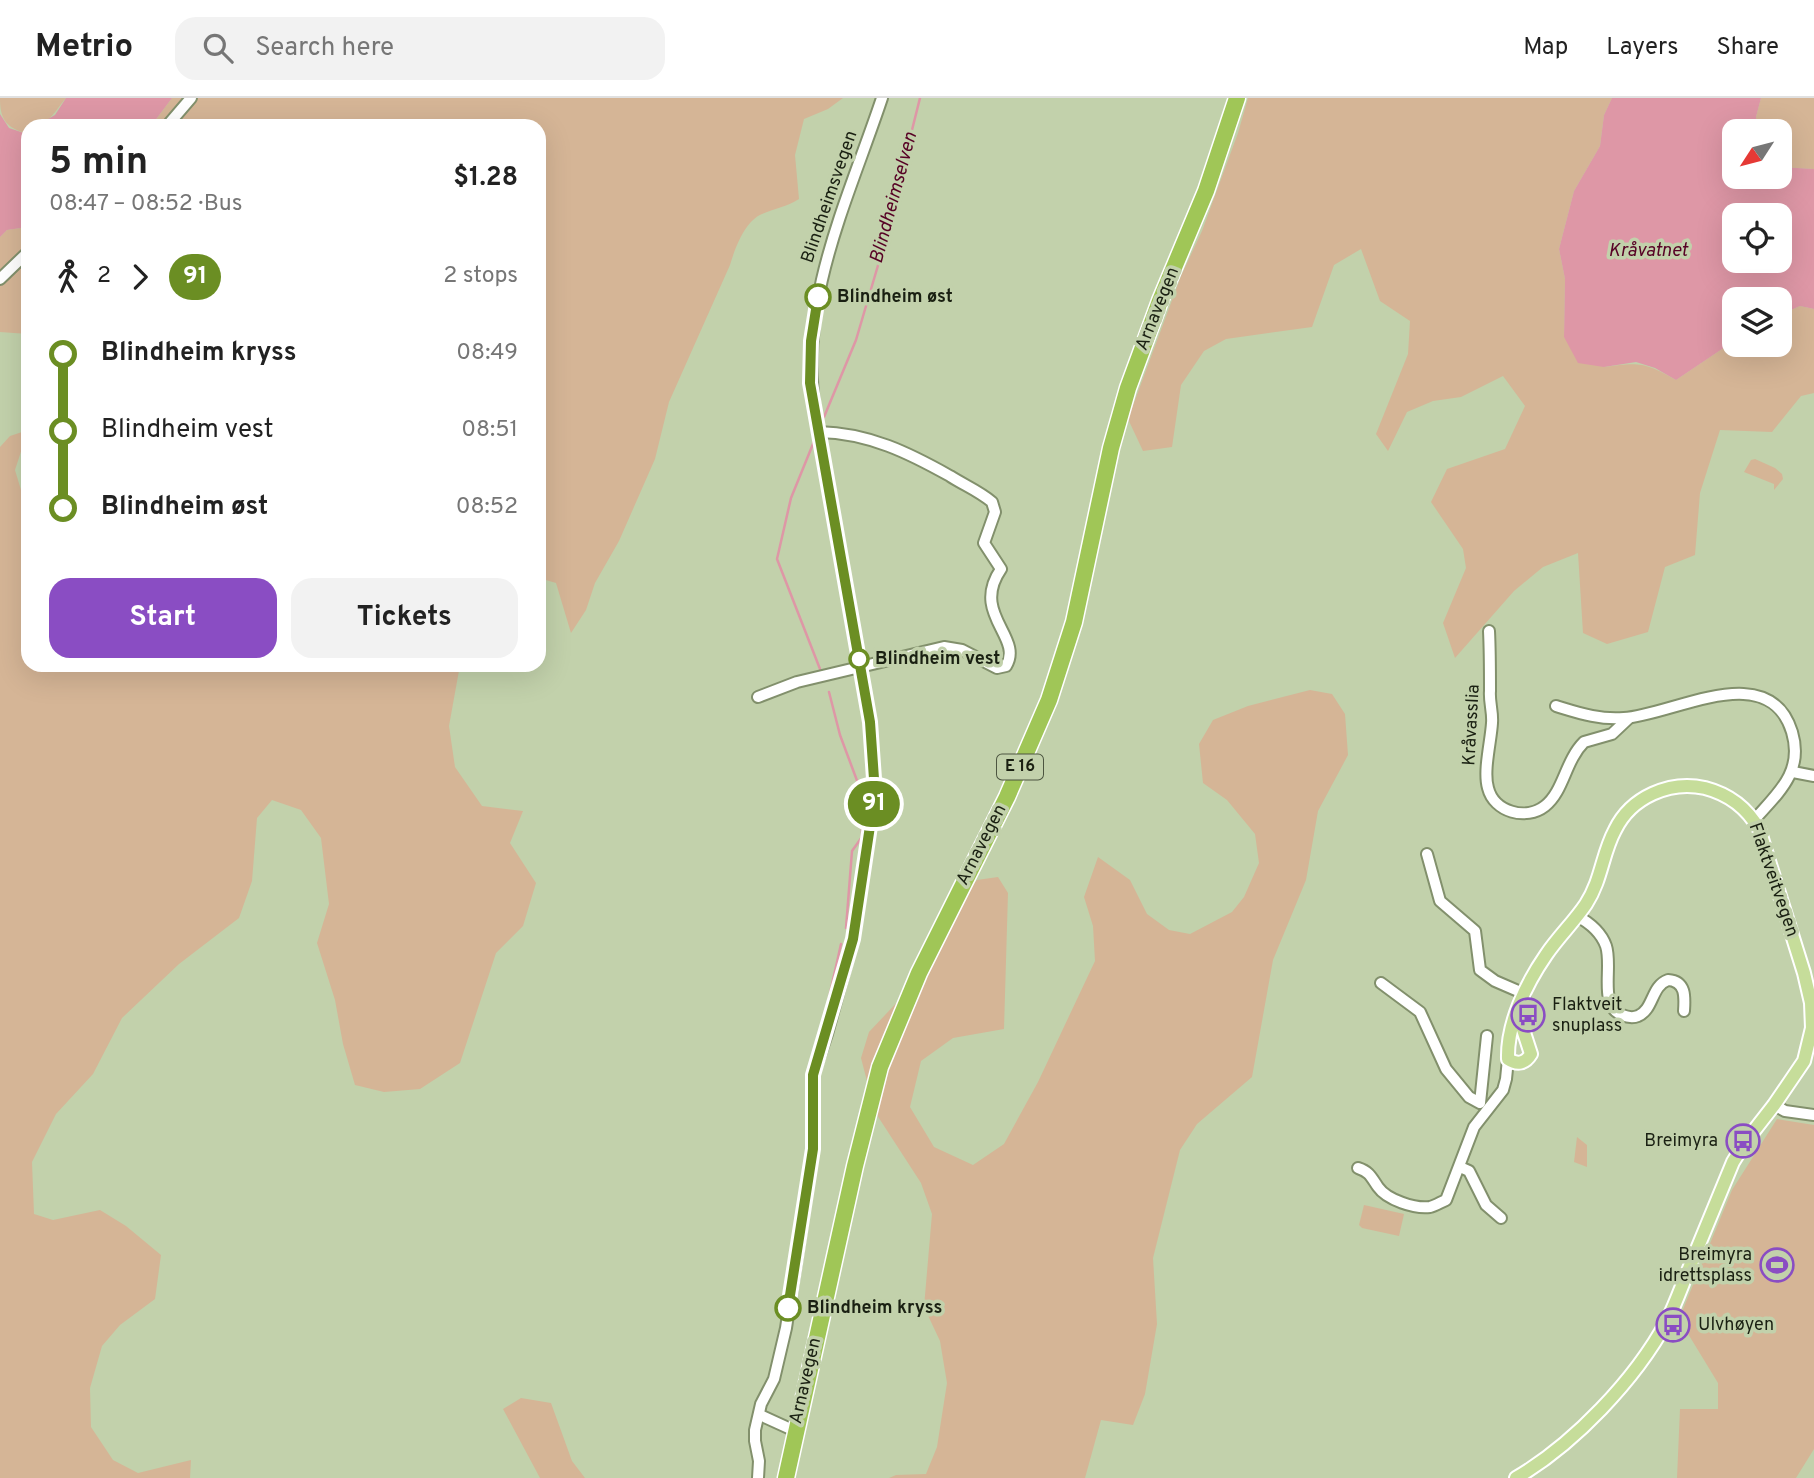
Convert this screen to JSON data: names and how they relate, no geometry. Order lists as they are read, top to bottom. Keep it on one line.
{"streets":{"highway":["Arnavegen","E 16"],"main road":["Flaktveitvegen"],"street":["Blindheimsvegen","Kråvasslia"]},"water":["Blindheimselven","Kråvatnet"],"places":{"other":["Blindheim øst","Blindheim vest","Blindheim kryss"],"bus stop":["Flaktveit snuplass","Breimyra","Ulvhøyen"],"sports":["Breimyra idrettsplass"]},"lines":["bus line 91"],"north":"bottom left","page":{"header":"Metrio","search":"Search here","nav":["Map","Layers","Share"],"on_map":"91","heading":["5 min","08:47 – 08:52 · Bus","$1.28"],"legs":["2","91","2 stops"],"list":[{"name":"Blindheim kryss","value":"08:49"},{"name":"Blindheim vest","value":"08:51"},{"name":"Blindheim øst","value":"08:52"}],"buttons":["Start","Tickets"]}}
